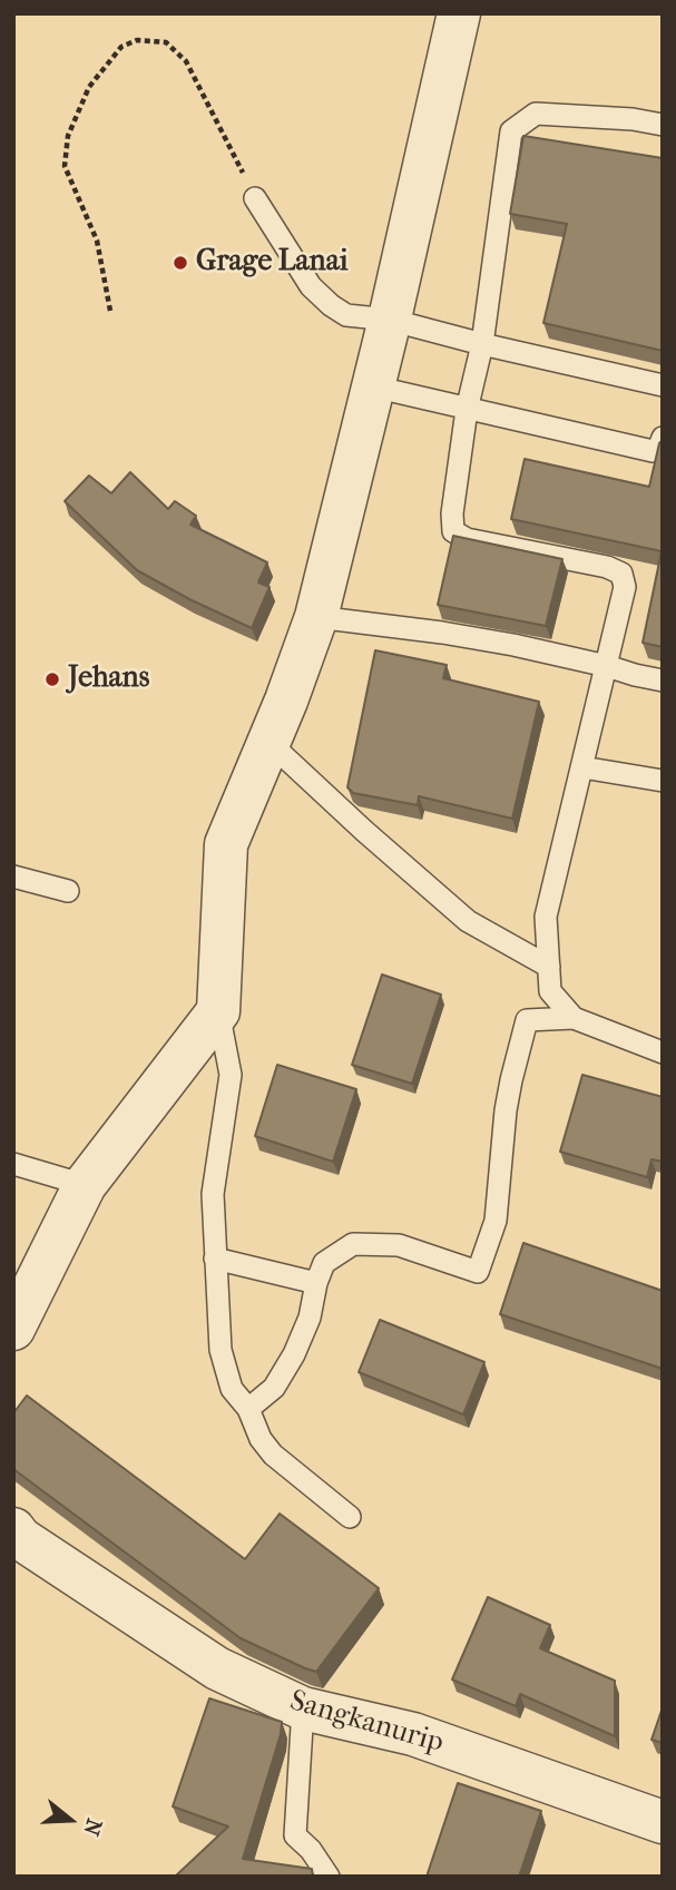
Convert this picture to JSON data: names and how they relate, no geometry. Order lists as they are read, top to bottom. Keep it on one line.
{"streets":{"street":["Sangkanurip"]},"places":["Grage Lanai","Jehans"],"north":"right"}
